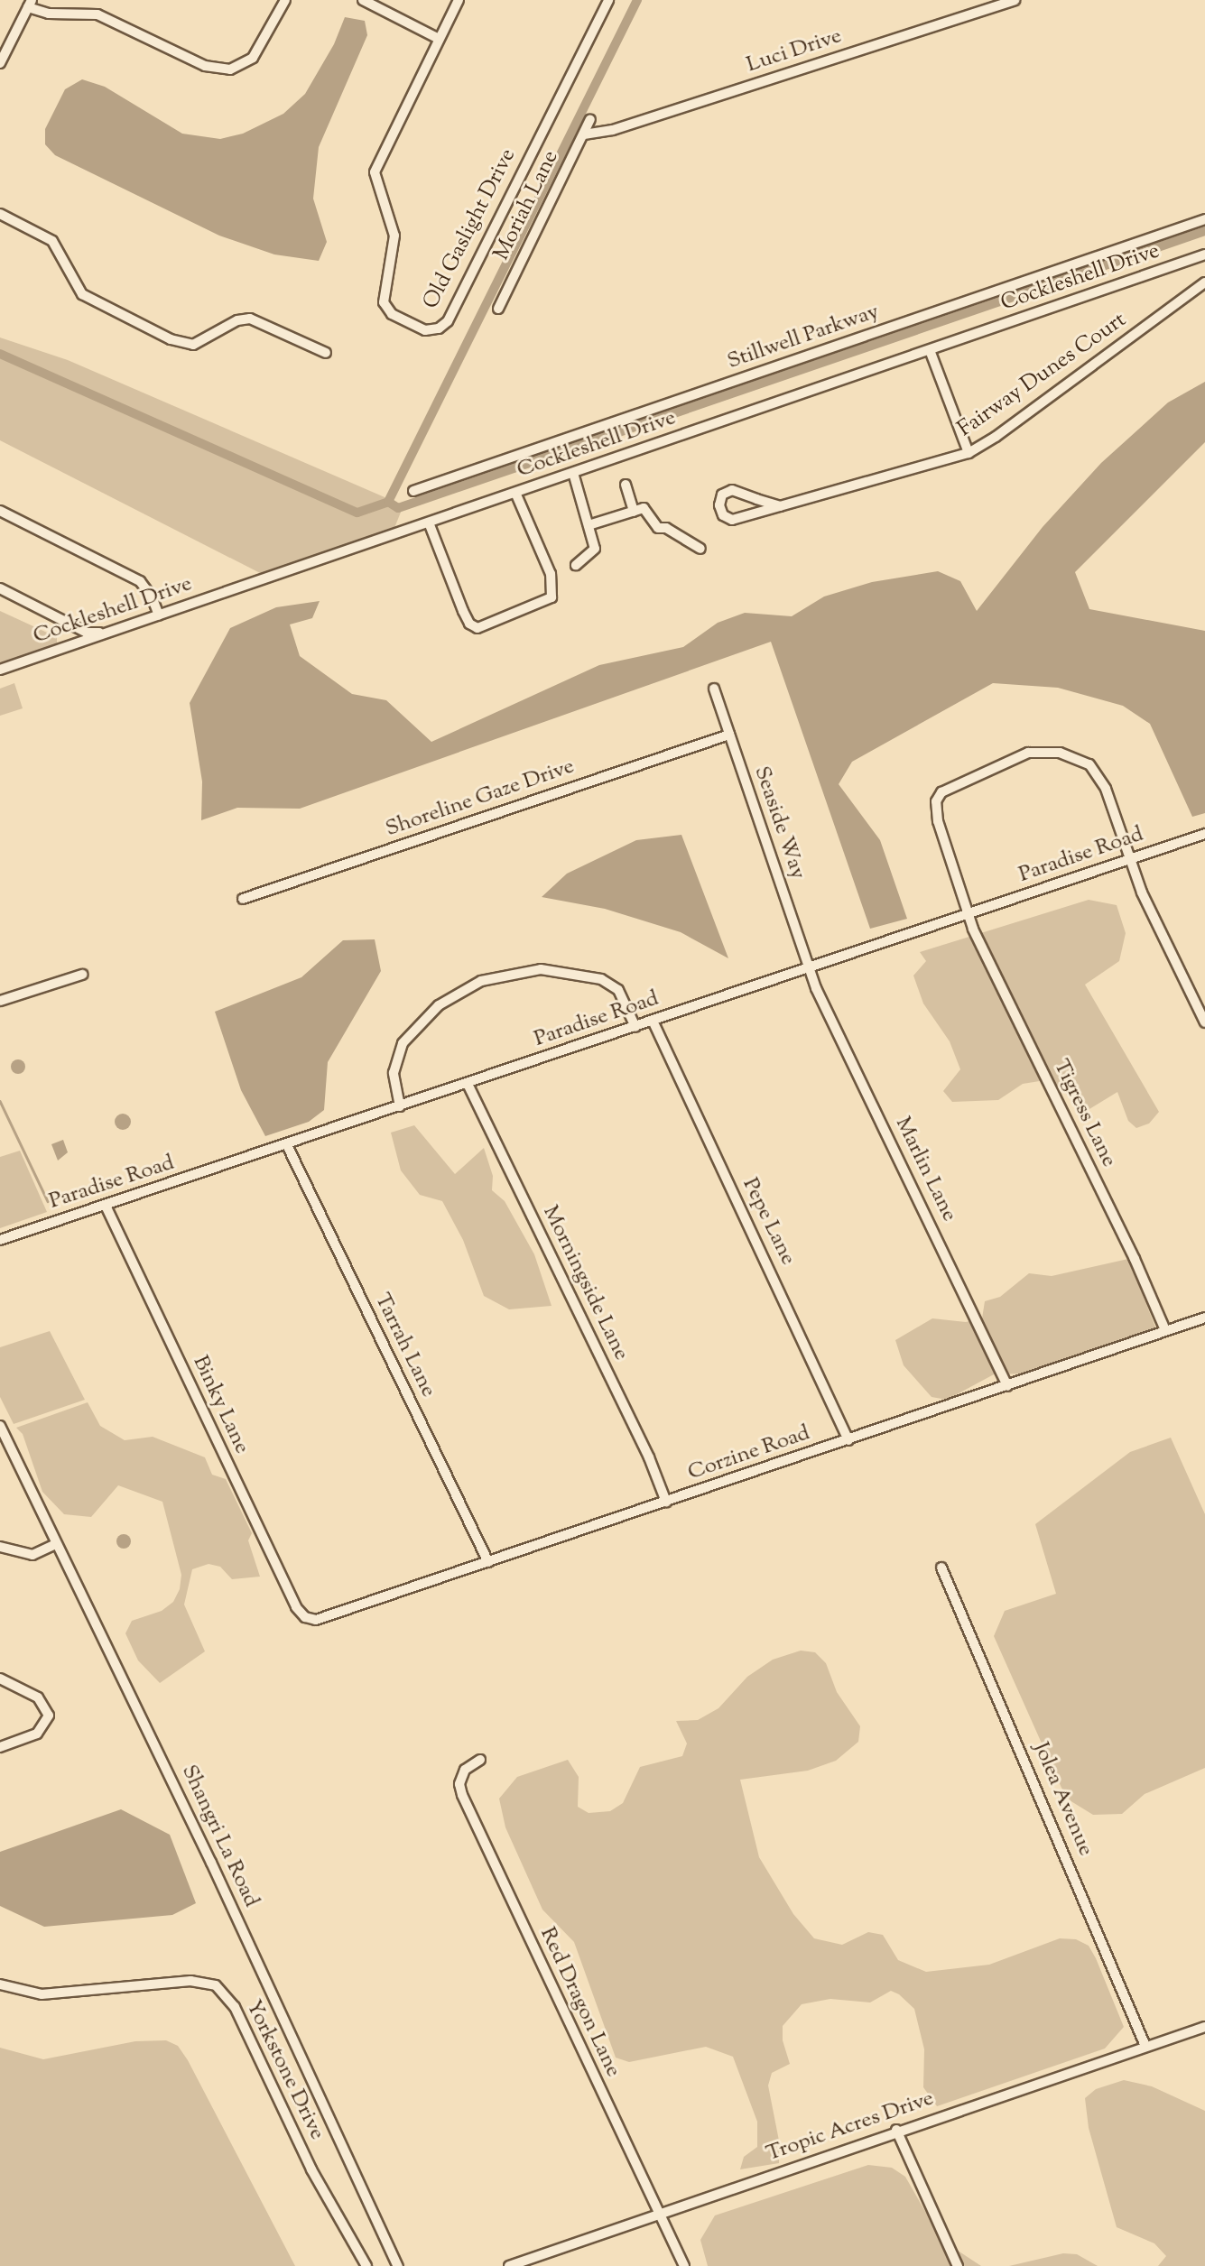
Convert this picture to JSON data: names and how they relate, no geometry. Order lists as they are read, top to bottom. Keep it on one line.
{"streets":{"street":["Luci Drive","Moriah Lane","Old Gaslight Drive","Cockleshell Drive","Stillwell Parkway","Fairway Dunes Court","Shoreline Gaze Drive","Seaside Way","Paradise Road","Tigress Lane","Marlin Lane","Pepe Lane","Morningside Lane","Tarrah Lane","Binky Lane","Corzine Road","Jolea Avenue","Shangri La Road","Red Dragon Lane","Yorkstone Drive","Tropic Acres Drive"]},"crossings":[["Luci Drive","Moriah Lane"],["Shoreline Gaze Drive","Seaside Way"],["Seaside Way","Paradise Road"],["Seaside Way","Marlin Lane"],["Paradise Road","Tigress Lane"],["Paradise Road","Marlin Lane"],["Paradise Road","Pepe Lane"],["Paradise Road","Morningside Lane"],["Paradise Road","Tarrah Lane"],["Paradise Road","Binky Lane"],["Tigress Lane","Corzine Road"],["Marlin Lane","Corzine Road"],["Pepe Lane","Corzine Road"],["Morningside Lane","Corzine Road"],["Tarrah Lane","Corzine Road"],["Binky Lane","Corzine Road"],["Jolea Avenue","Tropic Acres Drive"],["Red Dragon Lane","Tropic Acres Drive"]]}
